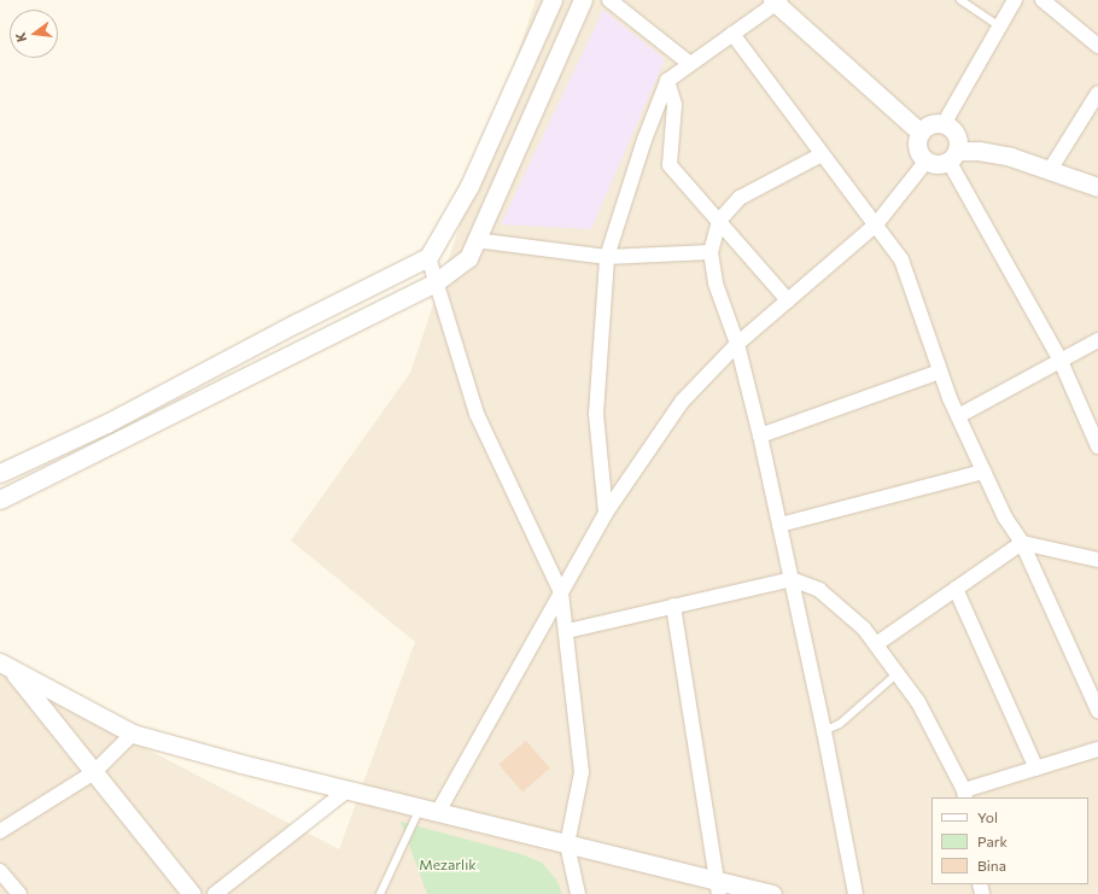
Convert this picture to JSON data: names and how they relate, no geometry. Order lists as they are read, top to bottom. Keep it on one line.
{"parks":["Mezarlık"],"legend":["Yol","Park","Bina"],"north":"left"}
